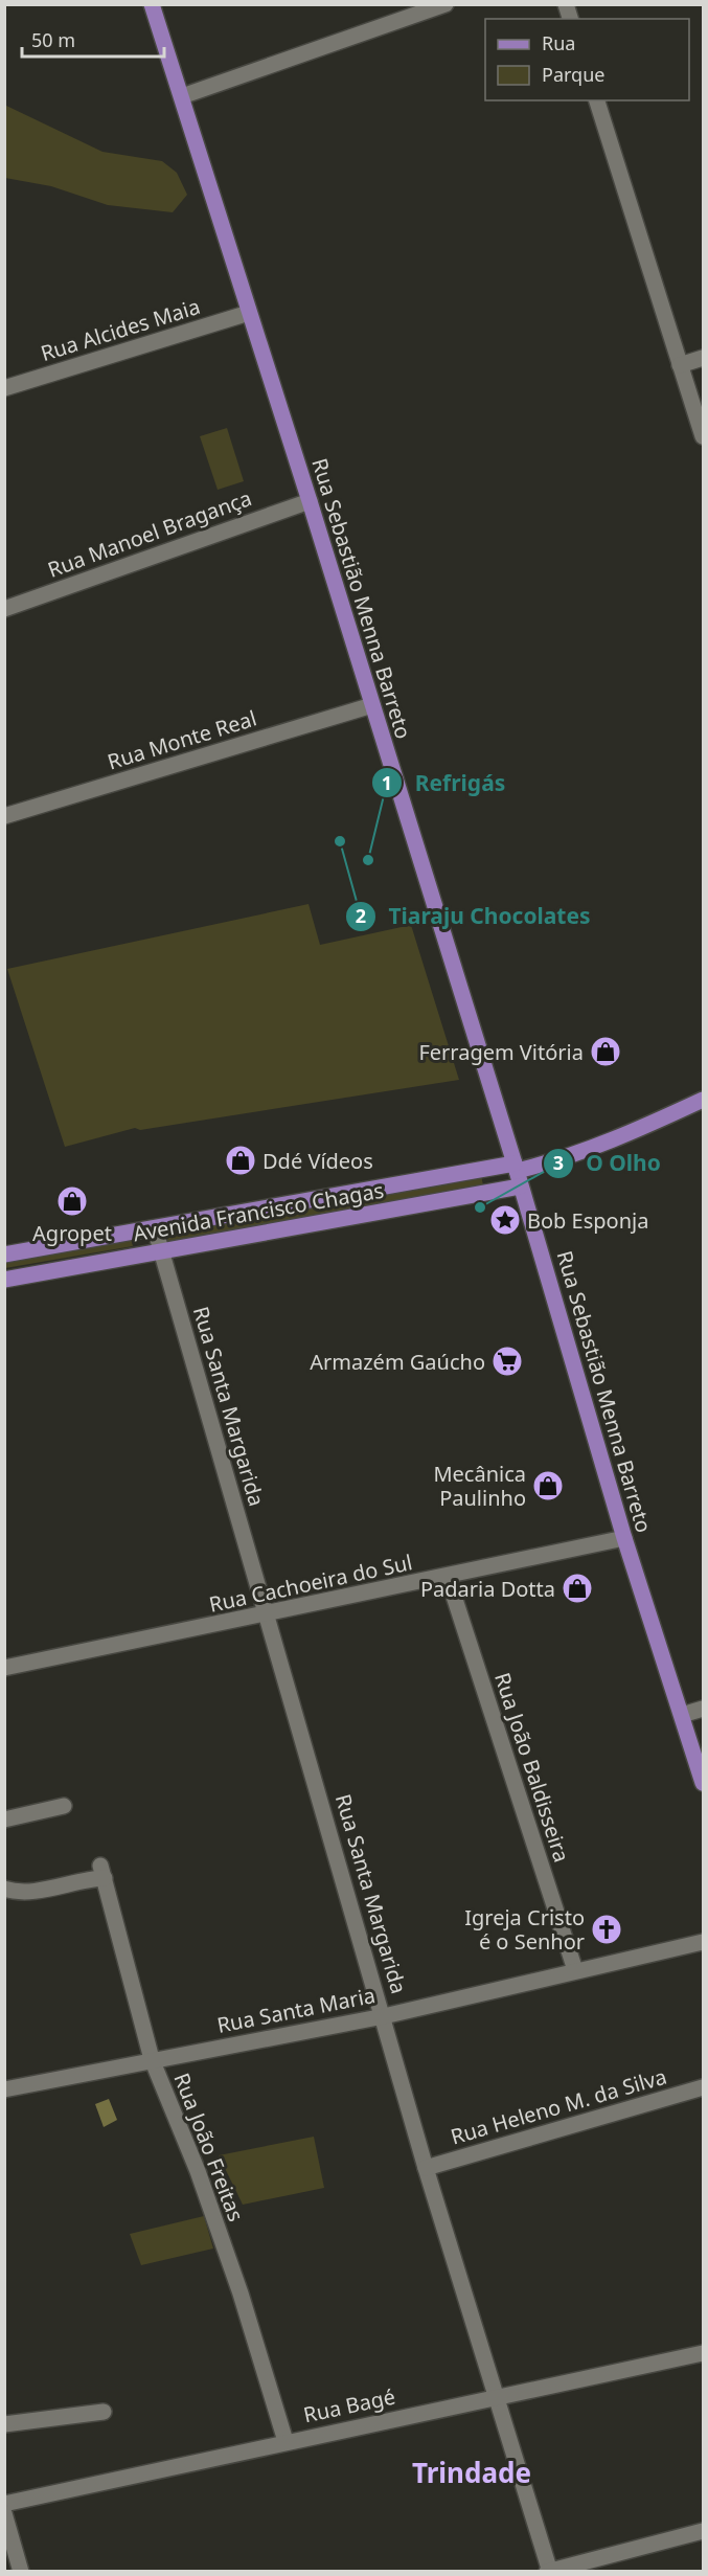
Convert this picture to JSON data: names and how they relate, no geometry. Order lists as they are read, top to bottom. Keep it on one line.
{"streets":{"main road":["Rua Sebastião Menna Barreto","Avenida Francisco Chagas"],"street":["Rua Alcides Maia","Rua Manoel Bragança","Rua Monte Real","Rua Santa Margarida","Rua Cachoeira do Sul","Rua João Baldisseira","Rua Santa Maria","Rua Heleno M. da Silva","Rua João Freitas","Rua Bagé"]},"crossings":[["Rua Alcides Maia","Rua Sebastião Menna Barreto"],["Rua Manoel Bragança","Rua Sebastião Menna Barreto"],["Rua Sebastião Menna Barreto","Rua Monte Real"],["Rua Sebastião Menna Barreto","Avenida Francisco Chagas"],["Rua Sebastião Menna Barreto","Rua Cachoeira do Sul"],["Avenida Francisco Chagas","Rua Santa Margarida"],["Rua Santa Margarida","Rua Cachoeira do Sul"],["Rua Santa Margarida","Rua Santa Maria"],["Rua Santa Margarida","Rua Heleno M. da Silva"],["Rua Santa Margarida","Rua Bagé"],["Rua Cachoeira do Sul","Rua João Baldisseira"],["Rua João Baldisseira","Rua Santa Maria"],["Rua Santa Maria","Rua João Freitas"],["Rua João Freitas","Rua Bagé"]],"districts":["Trindade"],"places":{"other":["Tiaraju Chocolates","Refrigás","O Olho"],"shop":["Ferragem Vitória","Ddé Vídeos","Agropet","Mecânica Paulinho","Padaria Dotta"],"place":["Bob Esponja"],"supermarket":["Armazém Gaúcho"],"church":["Igreja Cristo é o Senhor"]},"legend":["Rua","Parque"],"scale_bar":"50 m"}
